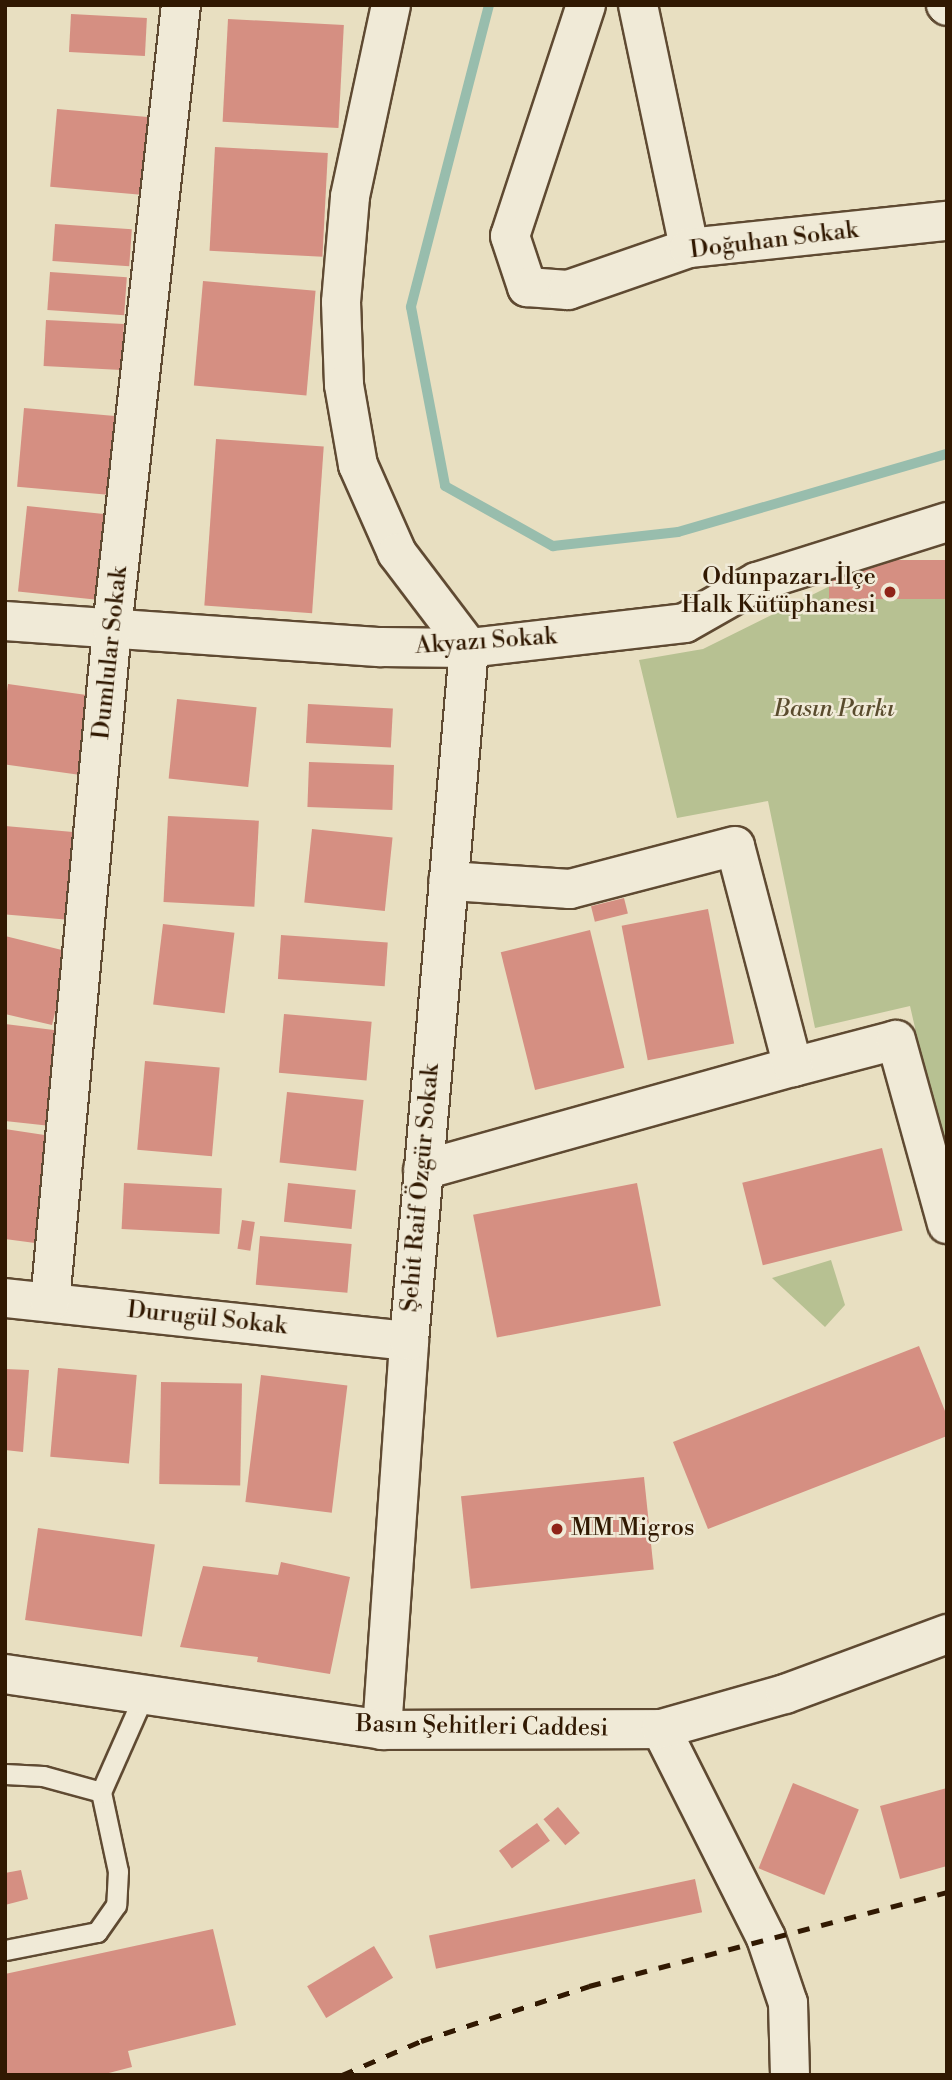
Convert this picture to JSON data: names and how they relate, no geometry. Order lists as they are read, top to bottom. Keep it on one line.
{"streets":{"street":["Doğuhan Sokak","Akyazı Sokak","Dumlular Sokak","Şehit Raif Özgür Sokak","Durugül Sokak","Basın Şehitleri Caddesi"]},"crossings":[["Akyazı Sokak","Dumlular Sokak"],["Akyazı Sokak","Şehit Raif Özgür Sokak"],["Dumlular Sokak","Durugül Sokak"],["Şehit Raif Özgür Sokak","Durugül Sokak"],["Şehit Raif Özgür Sokak","Basın Şehitleri Caddesi"]],"parks":["Basın Parkı"],"places":["Odunpazarı İlçe Halk Kütüphanesi","MM Migros"]}
